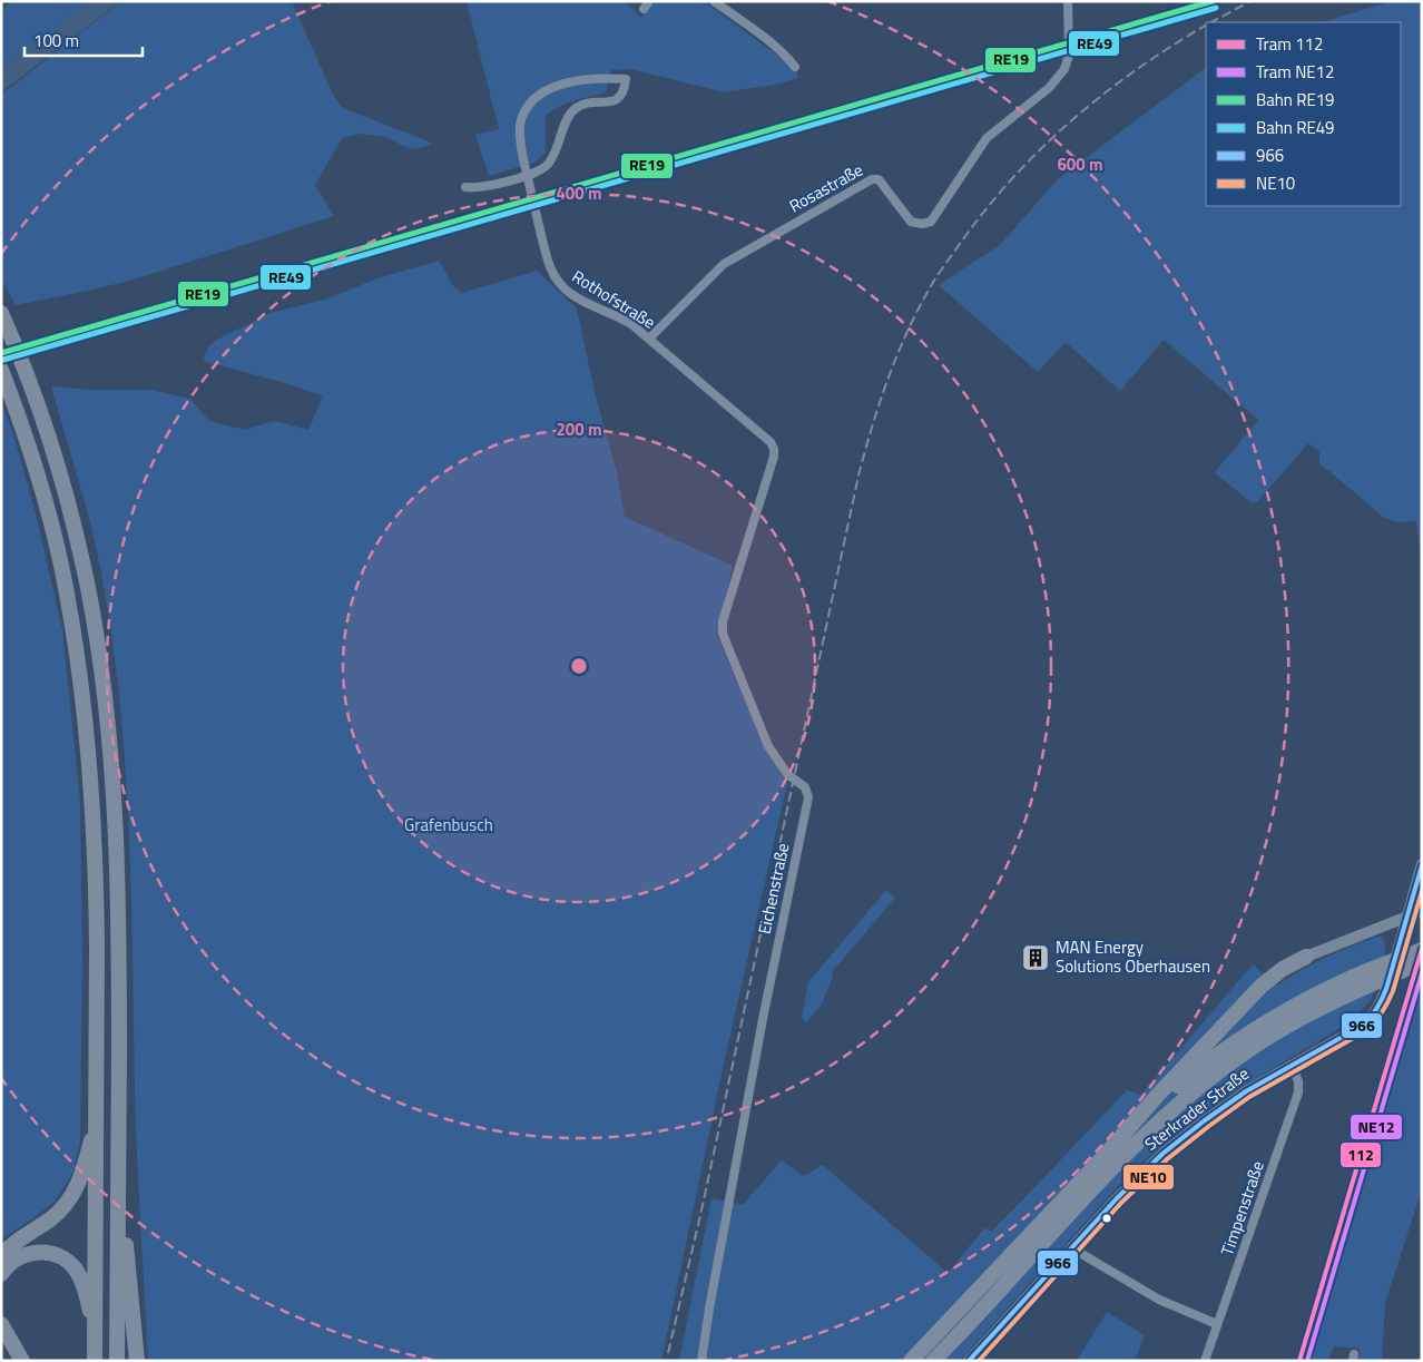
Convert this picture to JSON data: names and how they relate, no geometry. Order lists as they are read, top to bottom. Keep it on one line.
{"streets":{"street":["Rosastraße","Rothofstraße","Eichenstraße","Sterkrader Straße","Timpenstraße"]},"crossings":[["Rosastraße","Rothofstraße"],["Rothofstraße","Eichenstraße"],["Sterkrader Straße","Timpenstraße"]],"parks":["Grafenbusch"],"places":{"building":["MAN Energy Solutions Oberhausen"]},"lines":["rail line RE19","rail line RE49","transit line 966","transit line NE10","tram line 112","tram line NE12"],"legend":["Tram 112","Tram NE12","Bahn RE19","Bahn RE49","966","NE10"],"scale_bar":"100 m","rings":["600 m","400 m","200 m"]}
